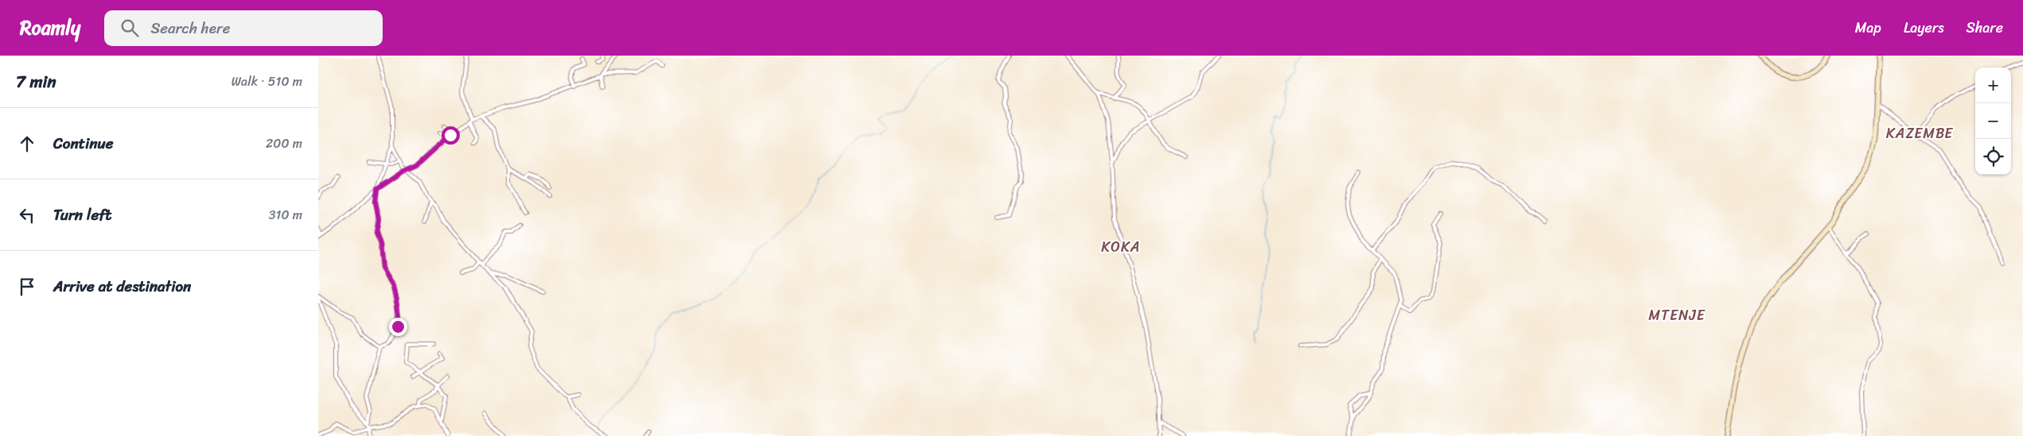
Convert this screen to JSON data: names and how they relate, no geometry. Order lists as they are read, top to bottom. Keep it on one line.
{"districts":["KAZEMBE","KOKA","MTENJE"],"page":{"header":"Roamly","search":"Search here","nav":["Map","Layers","Share"],"heading":["7 min","Walk · 510 m"],"map_buttons":["+","−"],"list":[["Continue","200 m"],["Turn left","310 m"],"Arrive at destination"]}}
